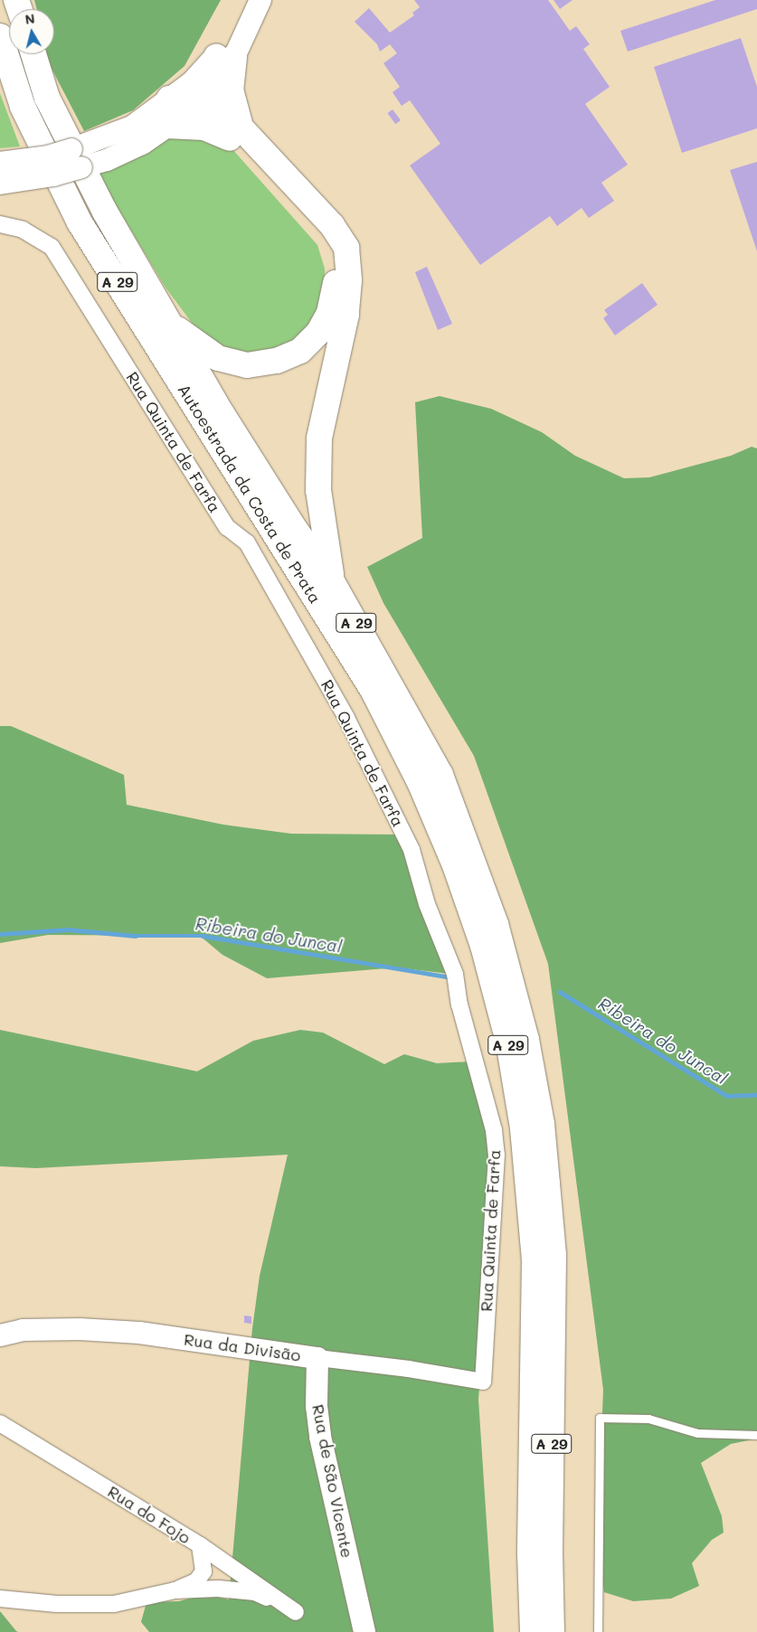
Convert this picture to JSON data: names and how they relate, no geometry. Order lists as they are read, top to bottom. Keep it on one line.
{"streets":{"highway":["A 29","Autoestrada da Costa de Prata"],"street":["Rua Quinta de Farfa","Rua da Divisão","Rua de São Vicente","Rua do Fojo"]},"crossings":[["Rua Quinta de Farfa","Rua da Divisão"],["Rua da Divisão","Rua de São Vicente"]],"water":["Ribeira do Juncal"],"north":"top"}
